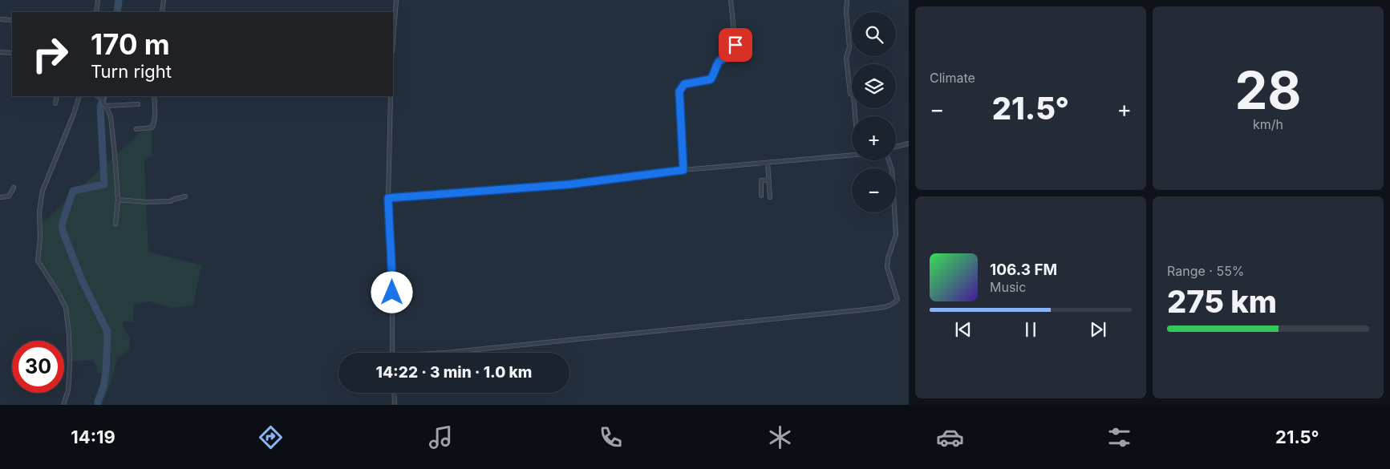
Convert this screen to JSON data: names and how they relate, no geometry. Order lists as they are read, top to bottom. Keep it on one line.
{"page":{"tile":["Climate",["28","km/h"],["Range · 55%","275 km"]],"map_buttons":["+","−"],"turn":["170 m","Turn right"],"heat":["−","21.5°","+"],"song":["106.3 FM","Music"],"limit":"30","trip":"14:22 · 3 min · 1.0 km","tabs":["14:19","21.5°"]}}
